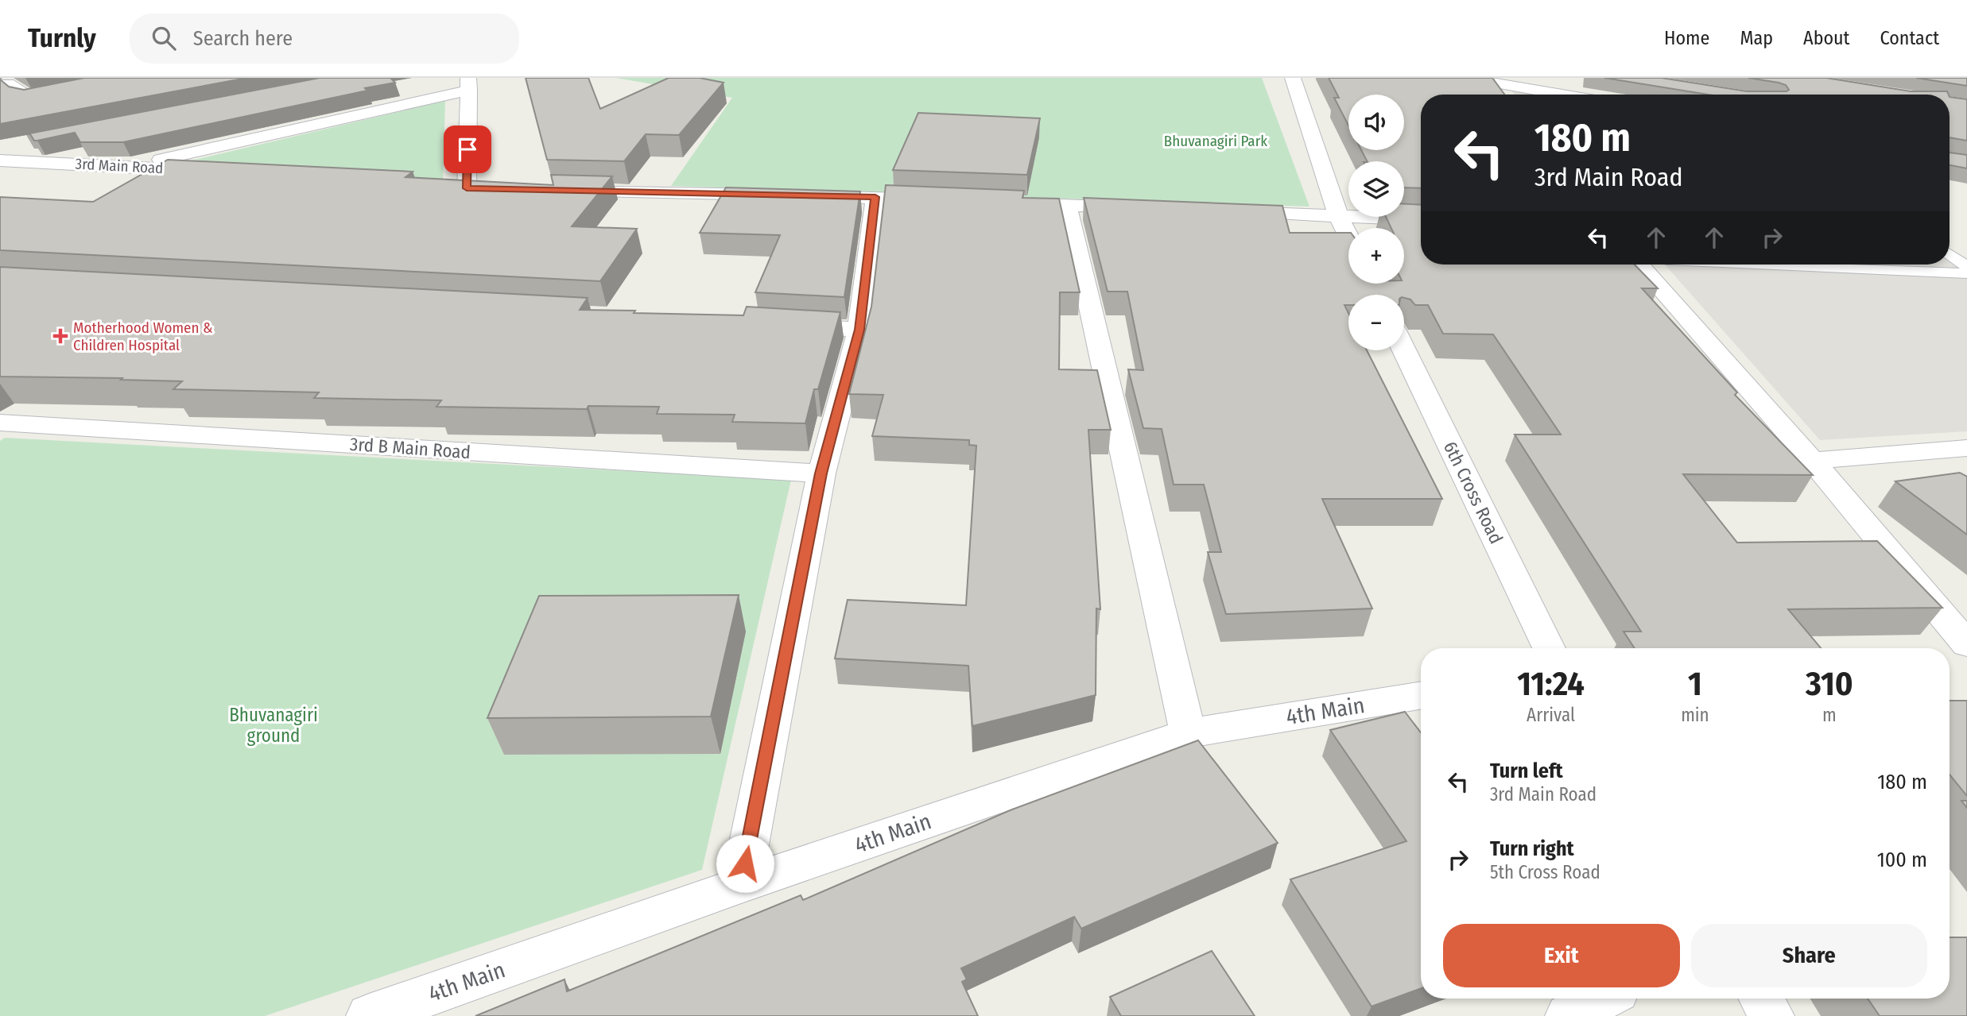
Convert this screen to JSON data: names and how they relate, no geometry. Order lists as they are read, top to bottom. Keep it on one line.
{"streets":{"street":["3rd Main Road","3rd B Main Road","6th Cross Road","4th Main"]},"parks":["Bhuvanagiri Park","Bhuvanagiri ground"],"places":{"health":["Motherhood Women & Children Hospital"]},"page":{"header":"Turnly","search":"Search here","nav":["Home","Map","About","Contact"],"map_buttons":["+","−"],"turn":["180 m","3rd Main Road"],"eta":["11:24","Arrival","1","min","310","m"],"list":[{"name":"Turn left","note":"3rd Main Road","value":"180 m"},{"name":"Turn right","note":"5th Cross Road","value":"100 m"}],"buttons":["Exit","Share"]}}
